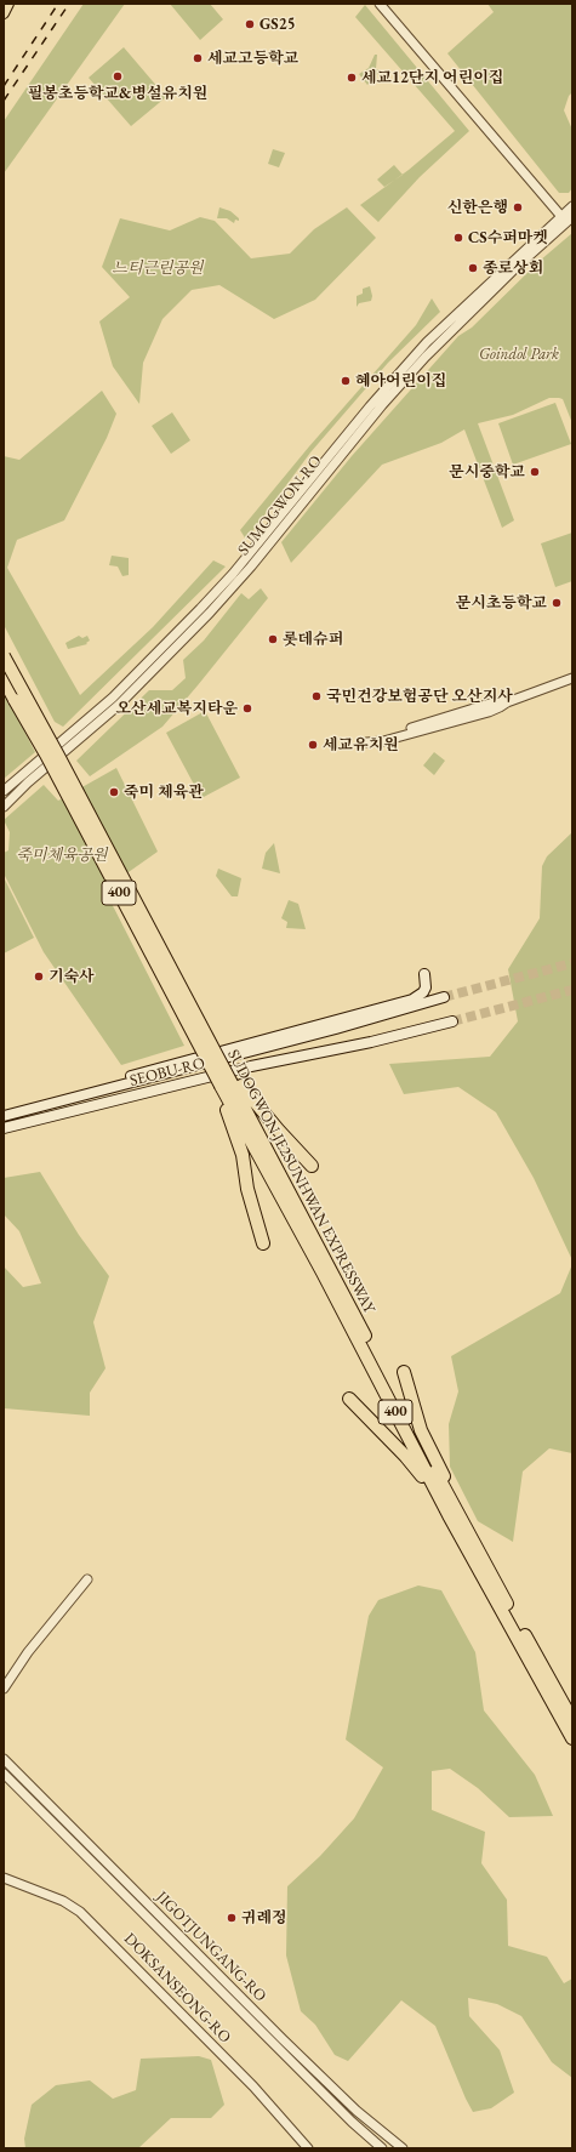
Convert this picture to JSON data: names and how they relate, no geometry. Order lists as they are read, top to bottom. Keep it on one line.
{"streets":{"highway":["400","SUDOGWON JE2SUNHWAN EXPRESSWAY"],"main road":["SEOBU-RO"],"street":["SUMOGWON-RO","JIGOTJUNGANG-RO","DOKSANSEONG-RO"]},"parks":["느티근린공원","Goindol Park","죽미체육공원"],"places":["GS25","세교고등학교","필봉초등학교&병설유치원","세교12단지 어린이집","신한은행","CS수퍼마켓","종로상회","혜아어린이집","문시중학교","문시초등학교","롯데슈퍼","국민건강보험공단 오산지사","오산세교복지타운","세교유치원","죽미 체육관","기숙사","귀례정"]}
